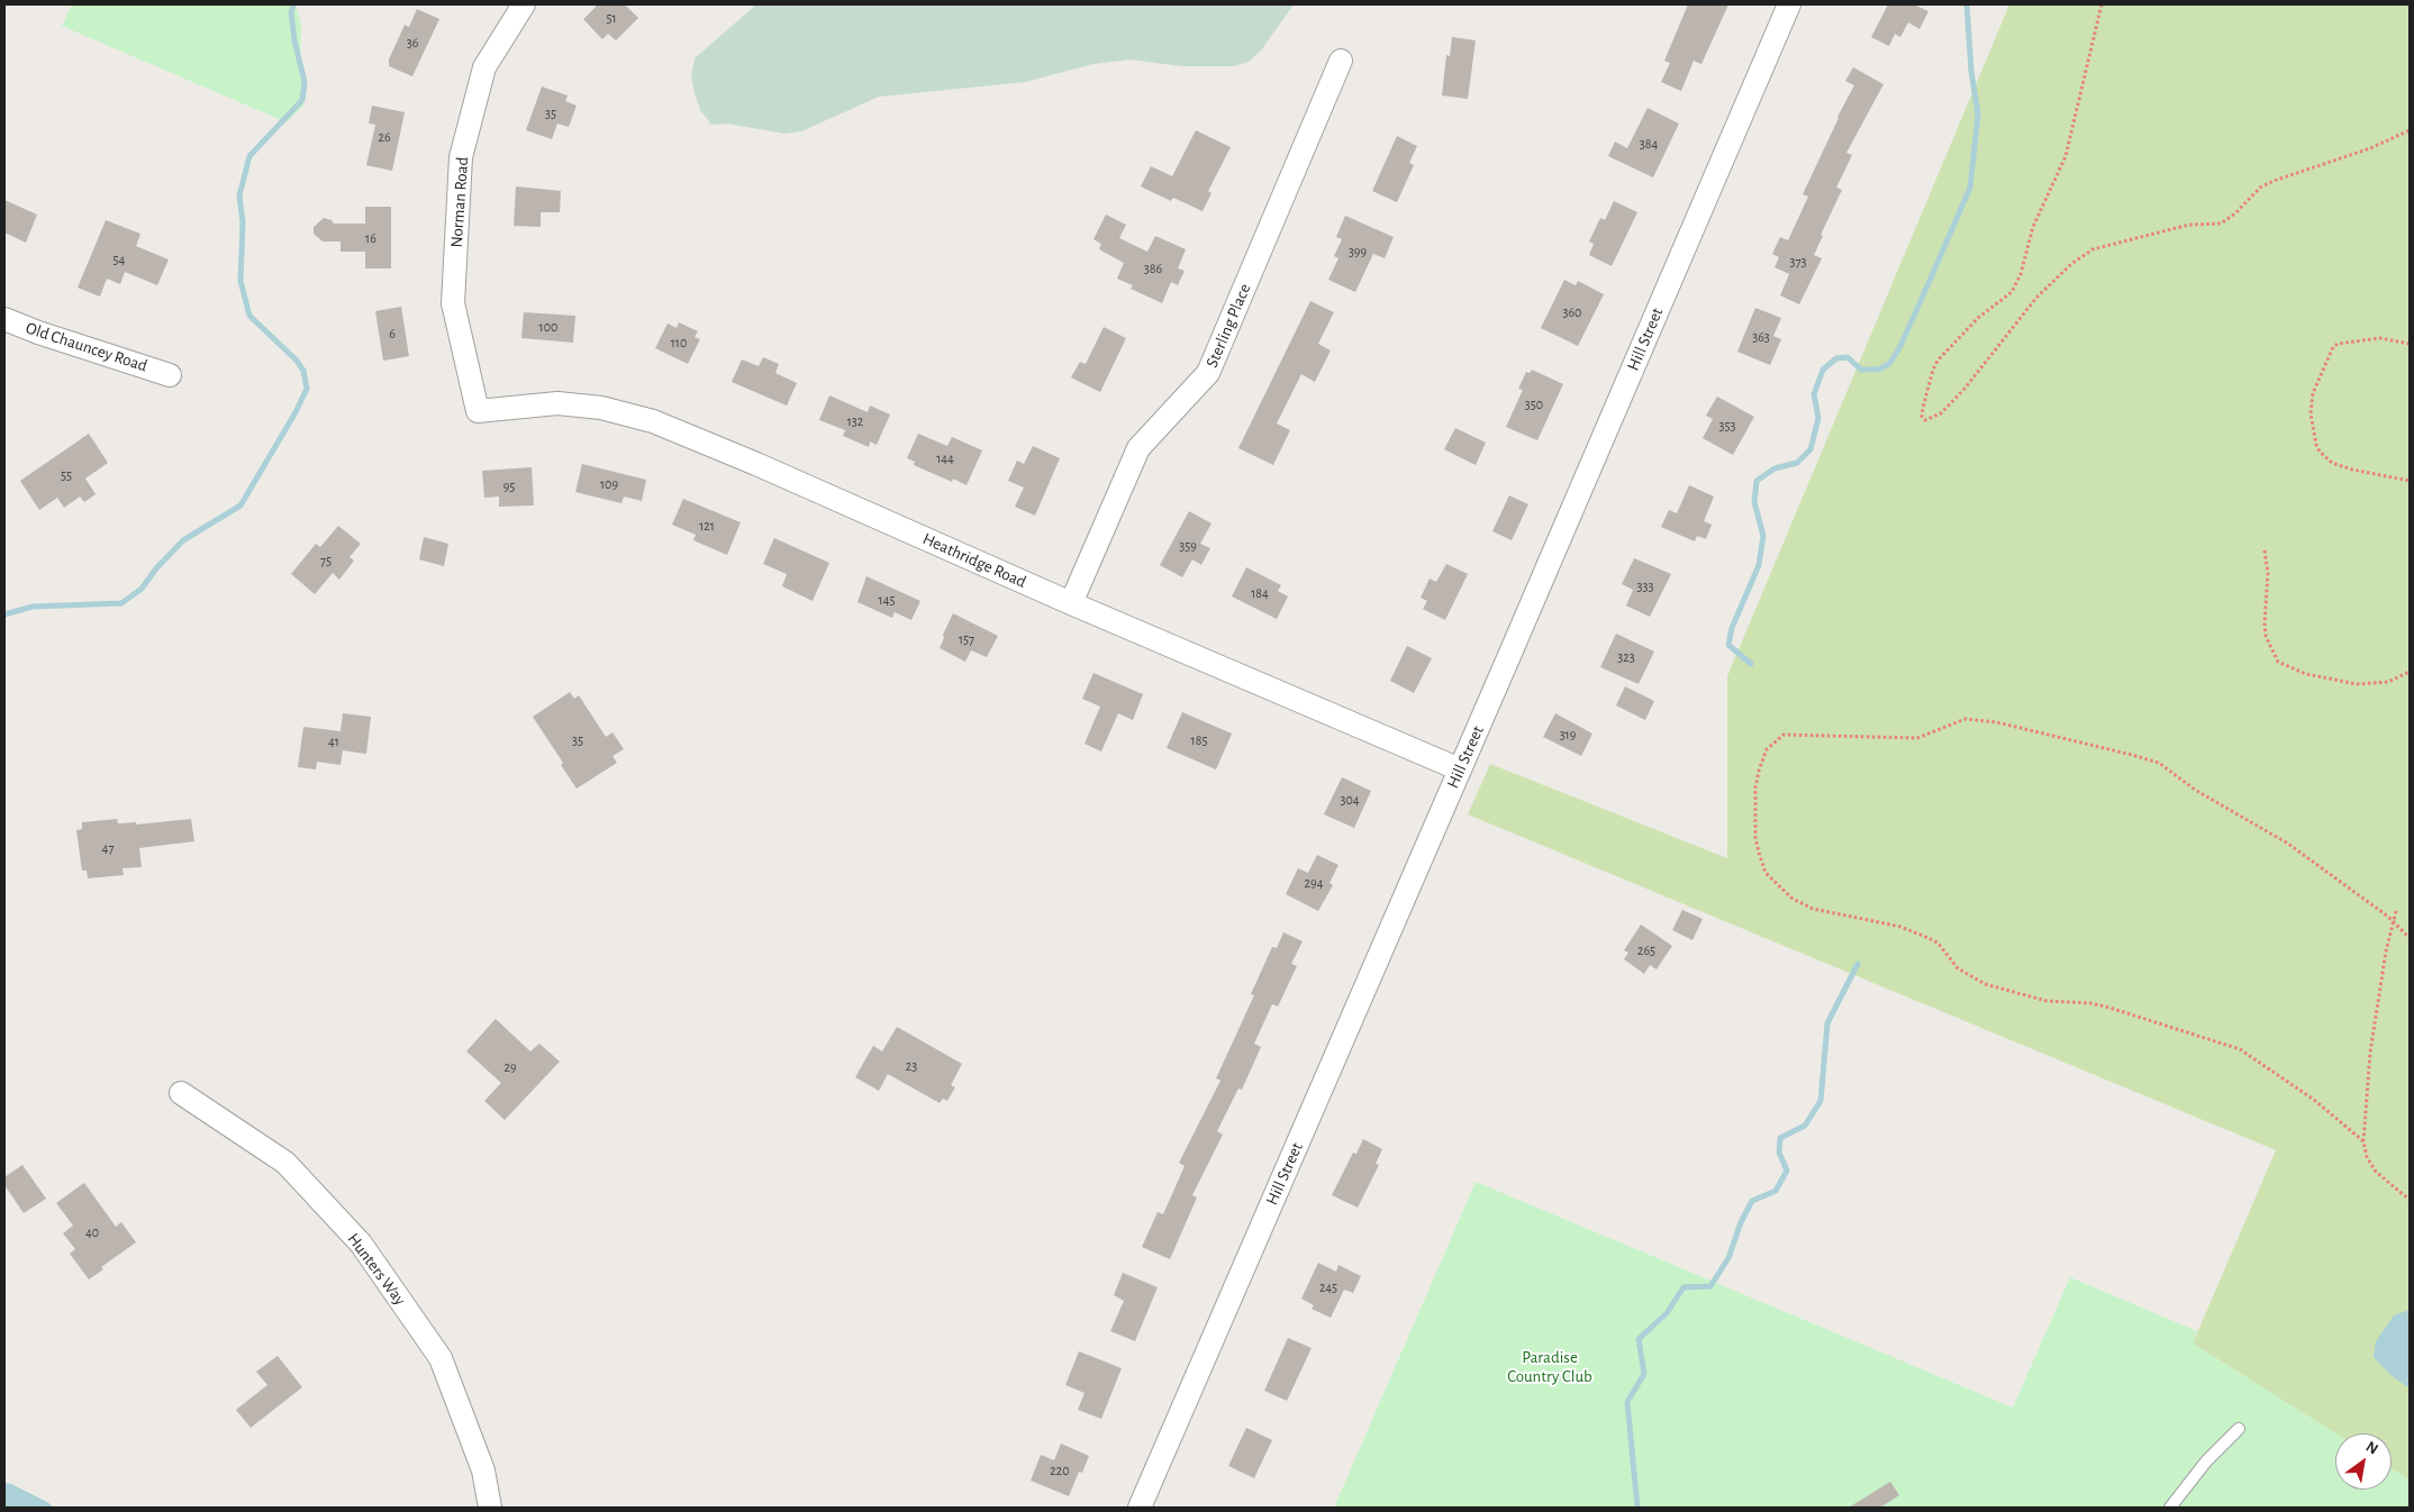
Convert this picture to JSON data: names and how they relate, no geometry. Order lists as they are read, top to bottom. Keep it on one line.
{"streets":{"street":["Norman Road","Sterling Place","Hill Street","Old Chauncey Road","Heathridge Road","Hunters Way"]},"crossings":[["Norman Road","Heathridge Road"],["Sterling Place","Heathridge Road"],["Hill Street","Heathridge Road"]],"parks":["Paradise Country Club"],"house_numbers":["51","36","35","26","384","16","399","54","373","386","360","100","6","363","110","350","132","353","144","55","109","95","121","359","75","333","184","145","157","323","319","35","185","41","304","47","294","265","23","29","40","245","220"],"north":"top right"}
